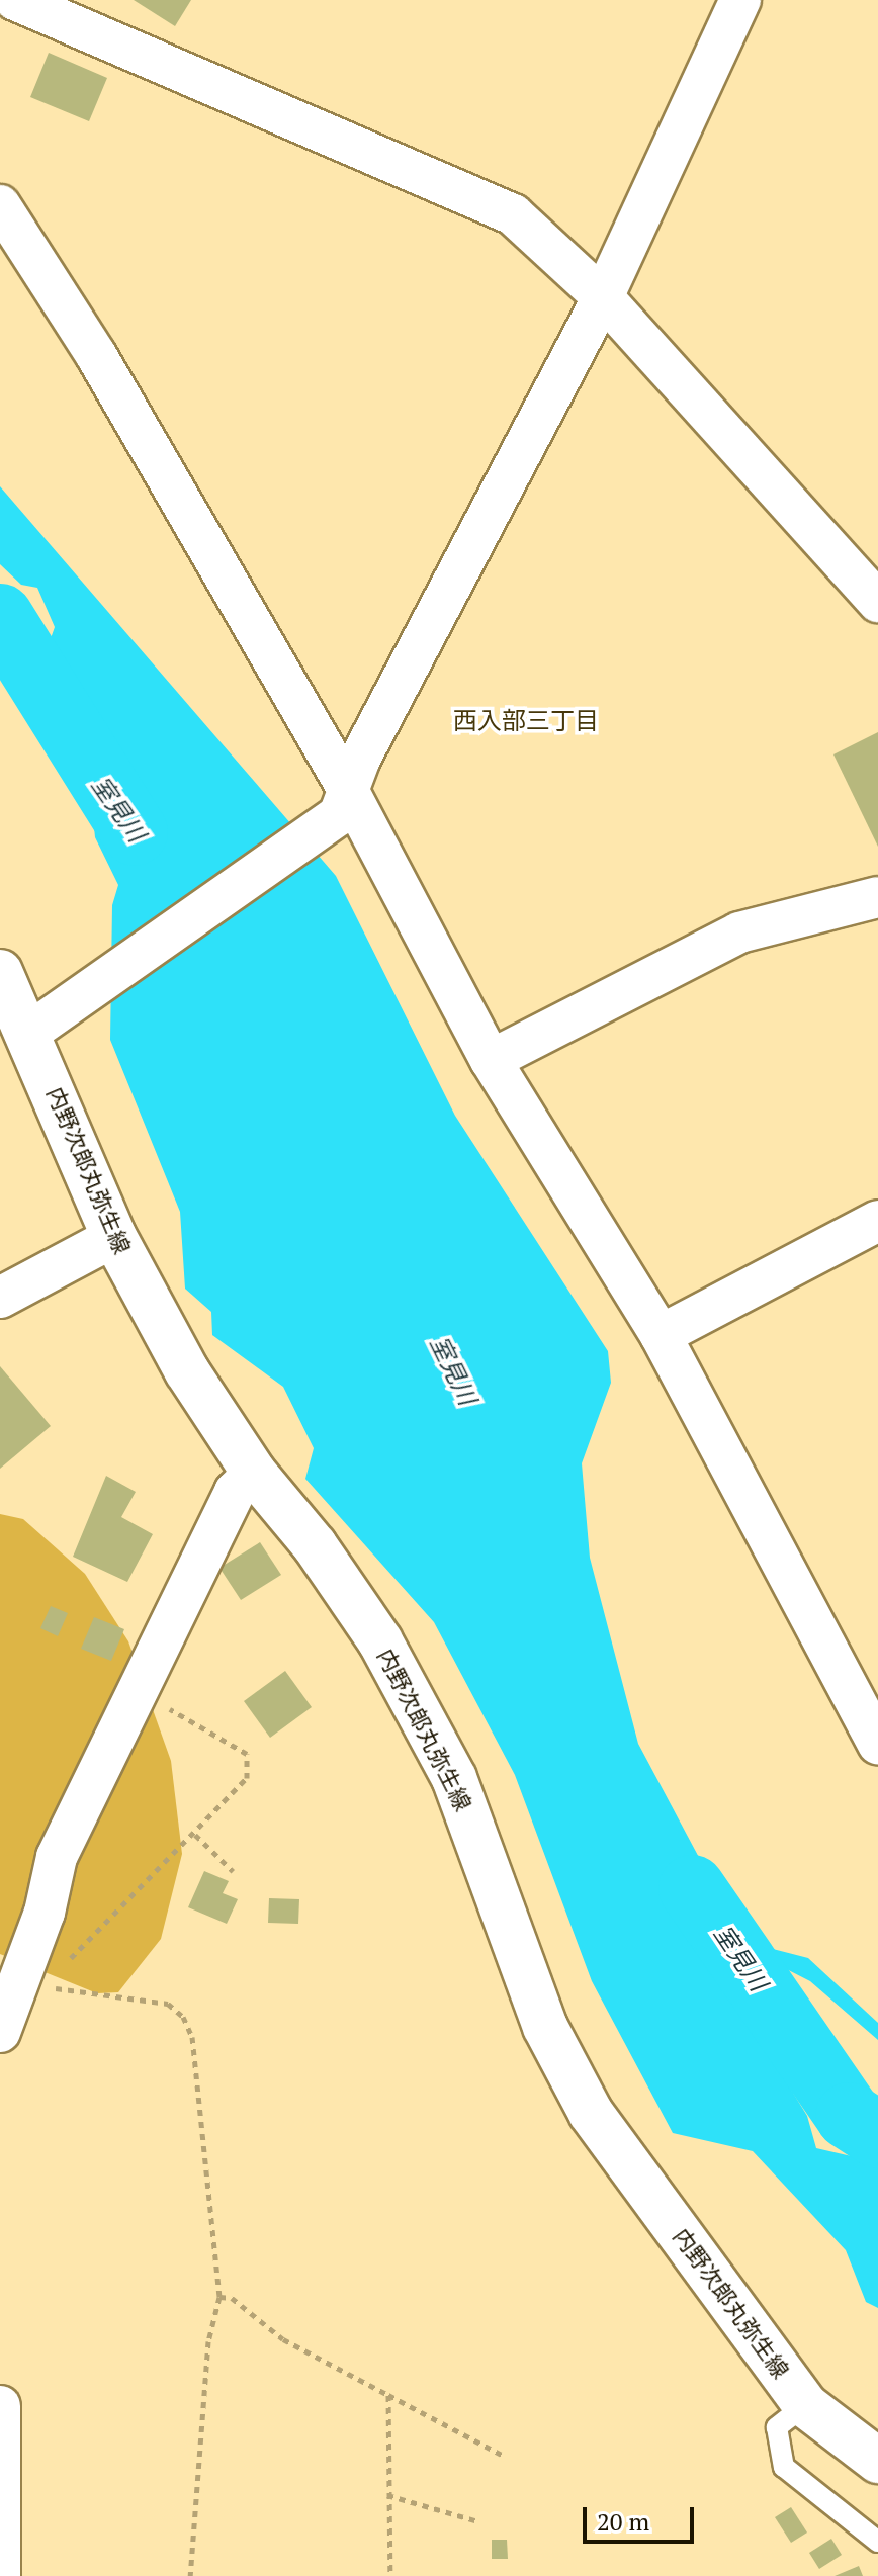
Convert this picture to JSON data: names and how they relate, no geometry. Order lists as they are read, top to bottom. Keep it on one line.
{"streets":{"main road":["内野次郎丸弥生線"]},"districts":["西入部三丁目"],"water":["室見川"],"scale_bar":"20 m"}
